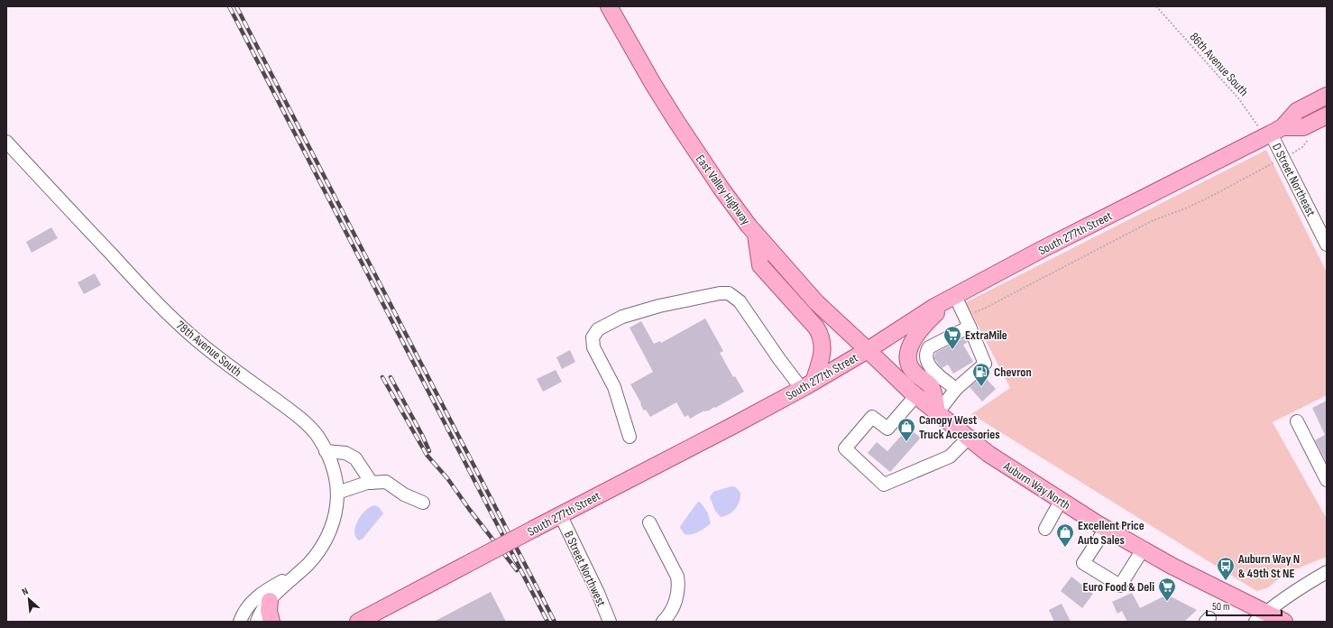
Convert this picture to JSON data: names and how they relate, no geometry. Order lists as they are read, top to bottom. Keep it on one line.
{"streets":{"main road":["East Valley Highway","South 277th Street","Auburn Way North"],"street":["D Street Northeast","78th Avenue South","B Street Northwest"],"path":["86th Avenue South"]},"crossings":[["86th Avenue South","D Street Northeast"],["86th Avenue South","South 277th Street"],["D Street Northeast","South 277th Street"],["East Valley Highway","South 277th Street"],["East Valley Highway","Auburn Way North"],["South 277th Street","Auburn Way North"],["South 277th Street","B Street Northwest"]],"places":{"supermarket":["ExtraMile","Euro Food & Deli"],"fuel station":["Chevron"],"shop":["Canopy West Truck Accessories","Excellent Price Auto Sales"],"bus stop":["Auburn Way N & 49th St NE"]},"scale_bar":"50 m","north":"top left"}
